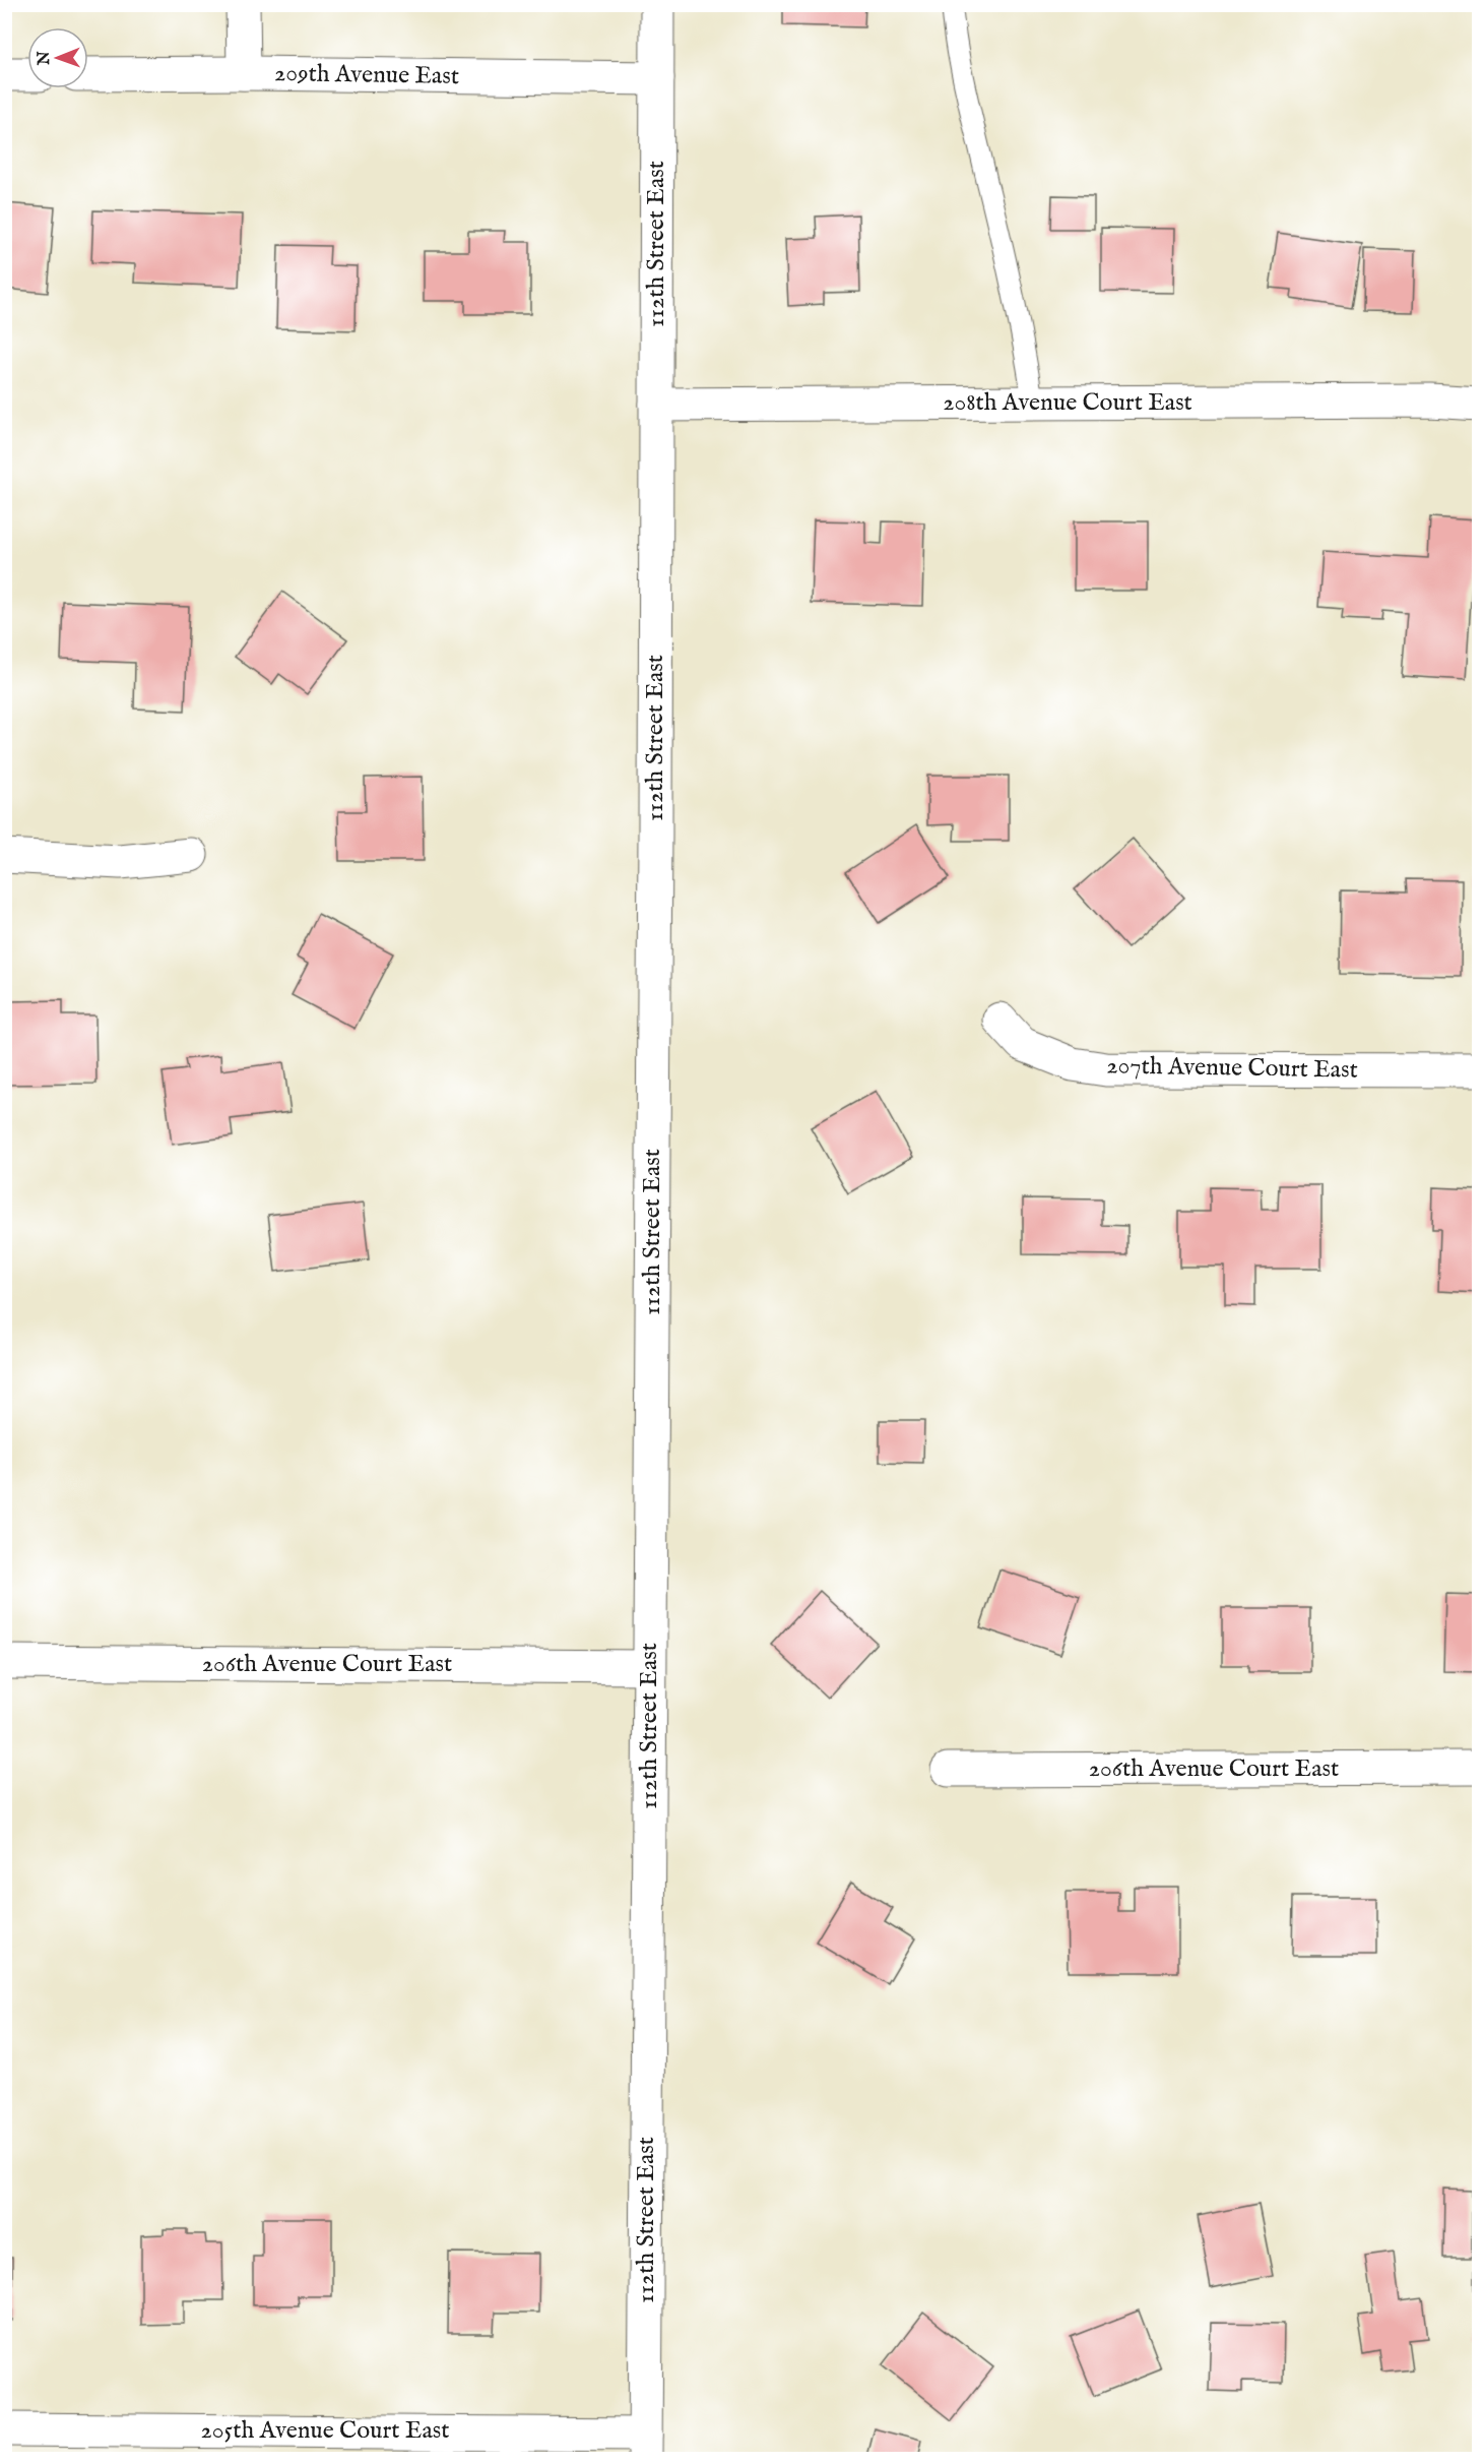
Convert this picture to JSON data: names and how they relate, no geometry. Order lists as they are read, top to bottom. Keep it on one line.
{"streets":{"street":["209th Avenue East","112th Street East","208th Avenue Court East","207th Avenue Court East","206th Avenue Court East","205th Avenue Court East"]},"crossings":[["209th Avenue East","112th Street East"],["112th Street East","208th Avenue Court East"],["112th Street East","206th Avenue Court East"],["112th Street East","205th Avenue Court East"]],"north":"left"}
